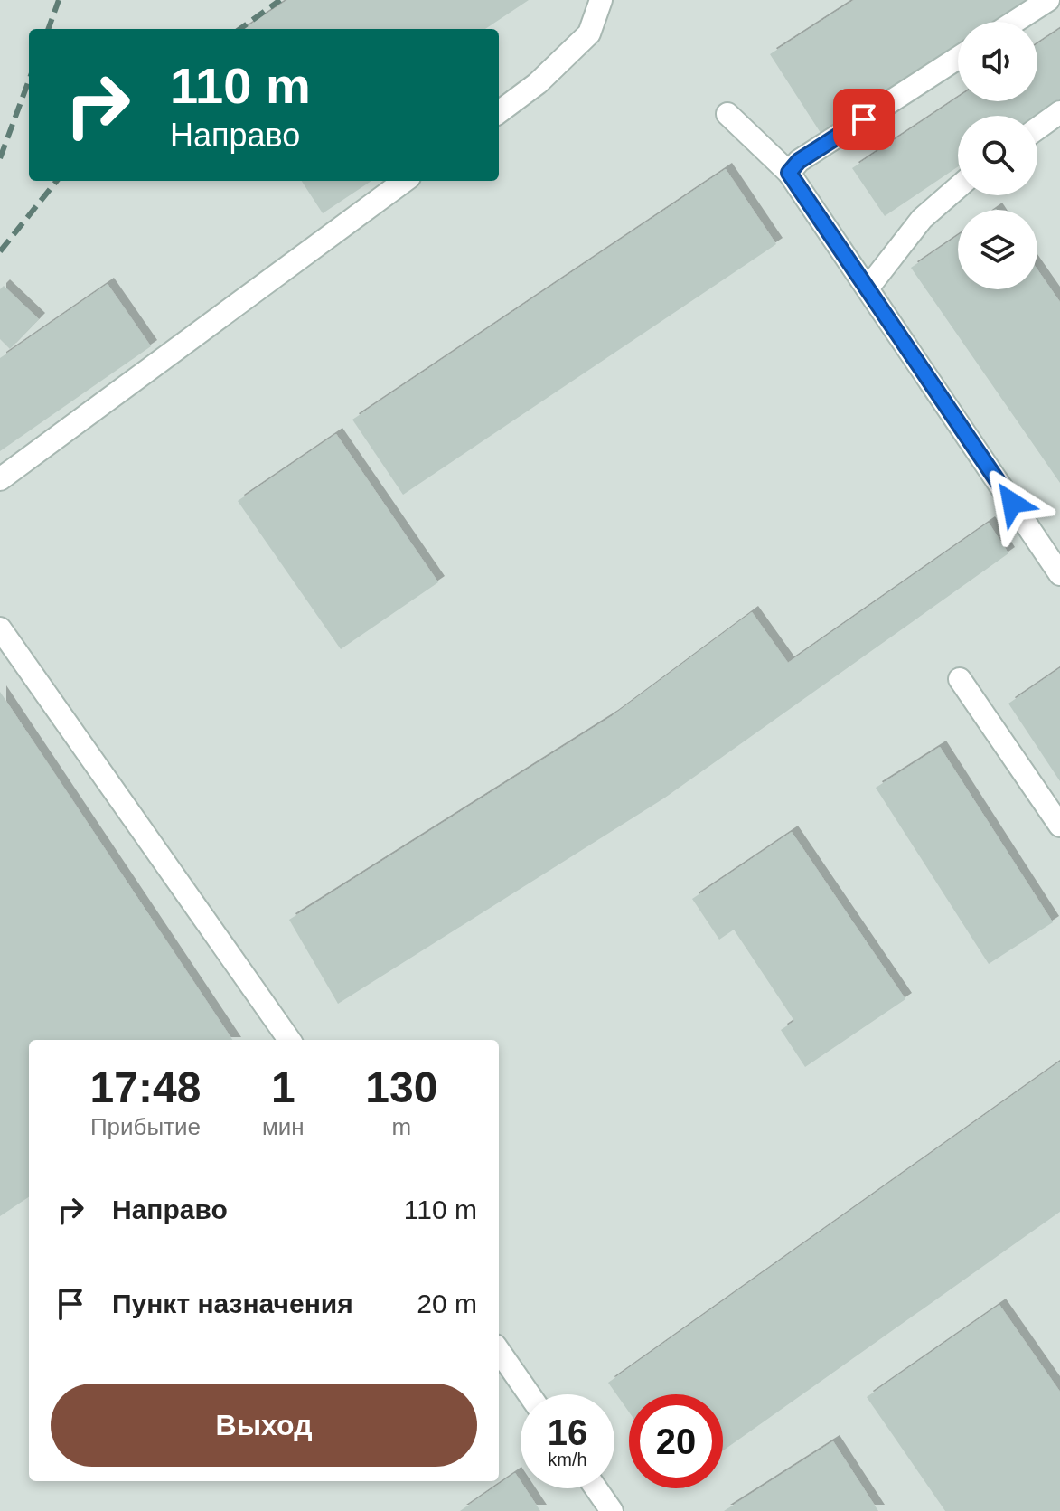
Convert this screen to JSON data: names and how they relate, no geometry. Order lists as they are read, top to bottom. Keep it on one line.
{"page":{"turn":["110 m","Направо"],"eta":["17:48","Прибытие","1","мин","130","m"],"list":[{"name":"Направо","value":"110 m"},{"name":"Пункт назначения","value":"20 m"}],"buttons":"Выход","speed":"16 km/h","limit":"20"}}
